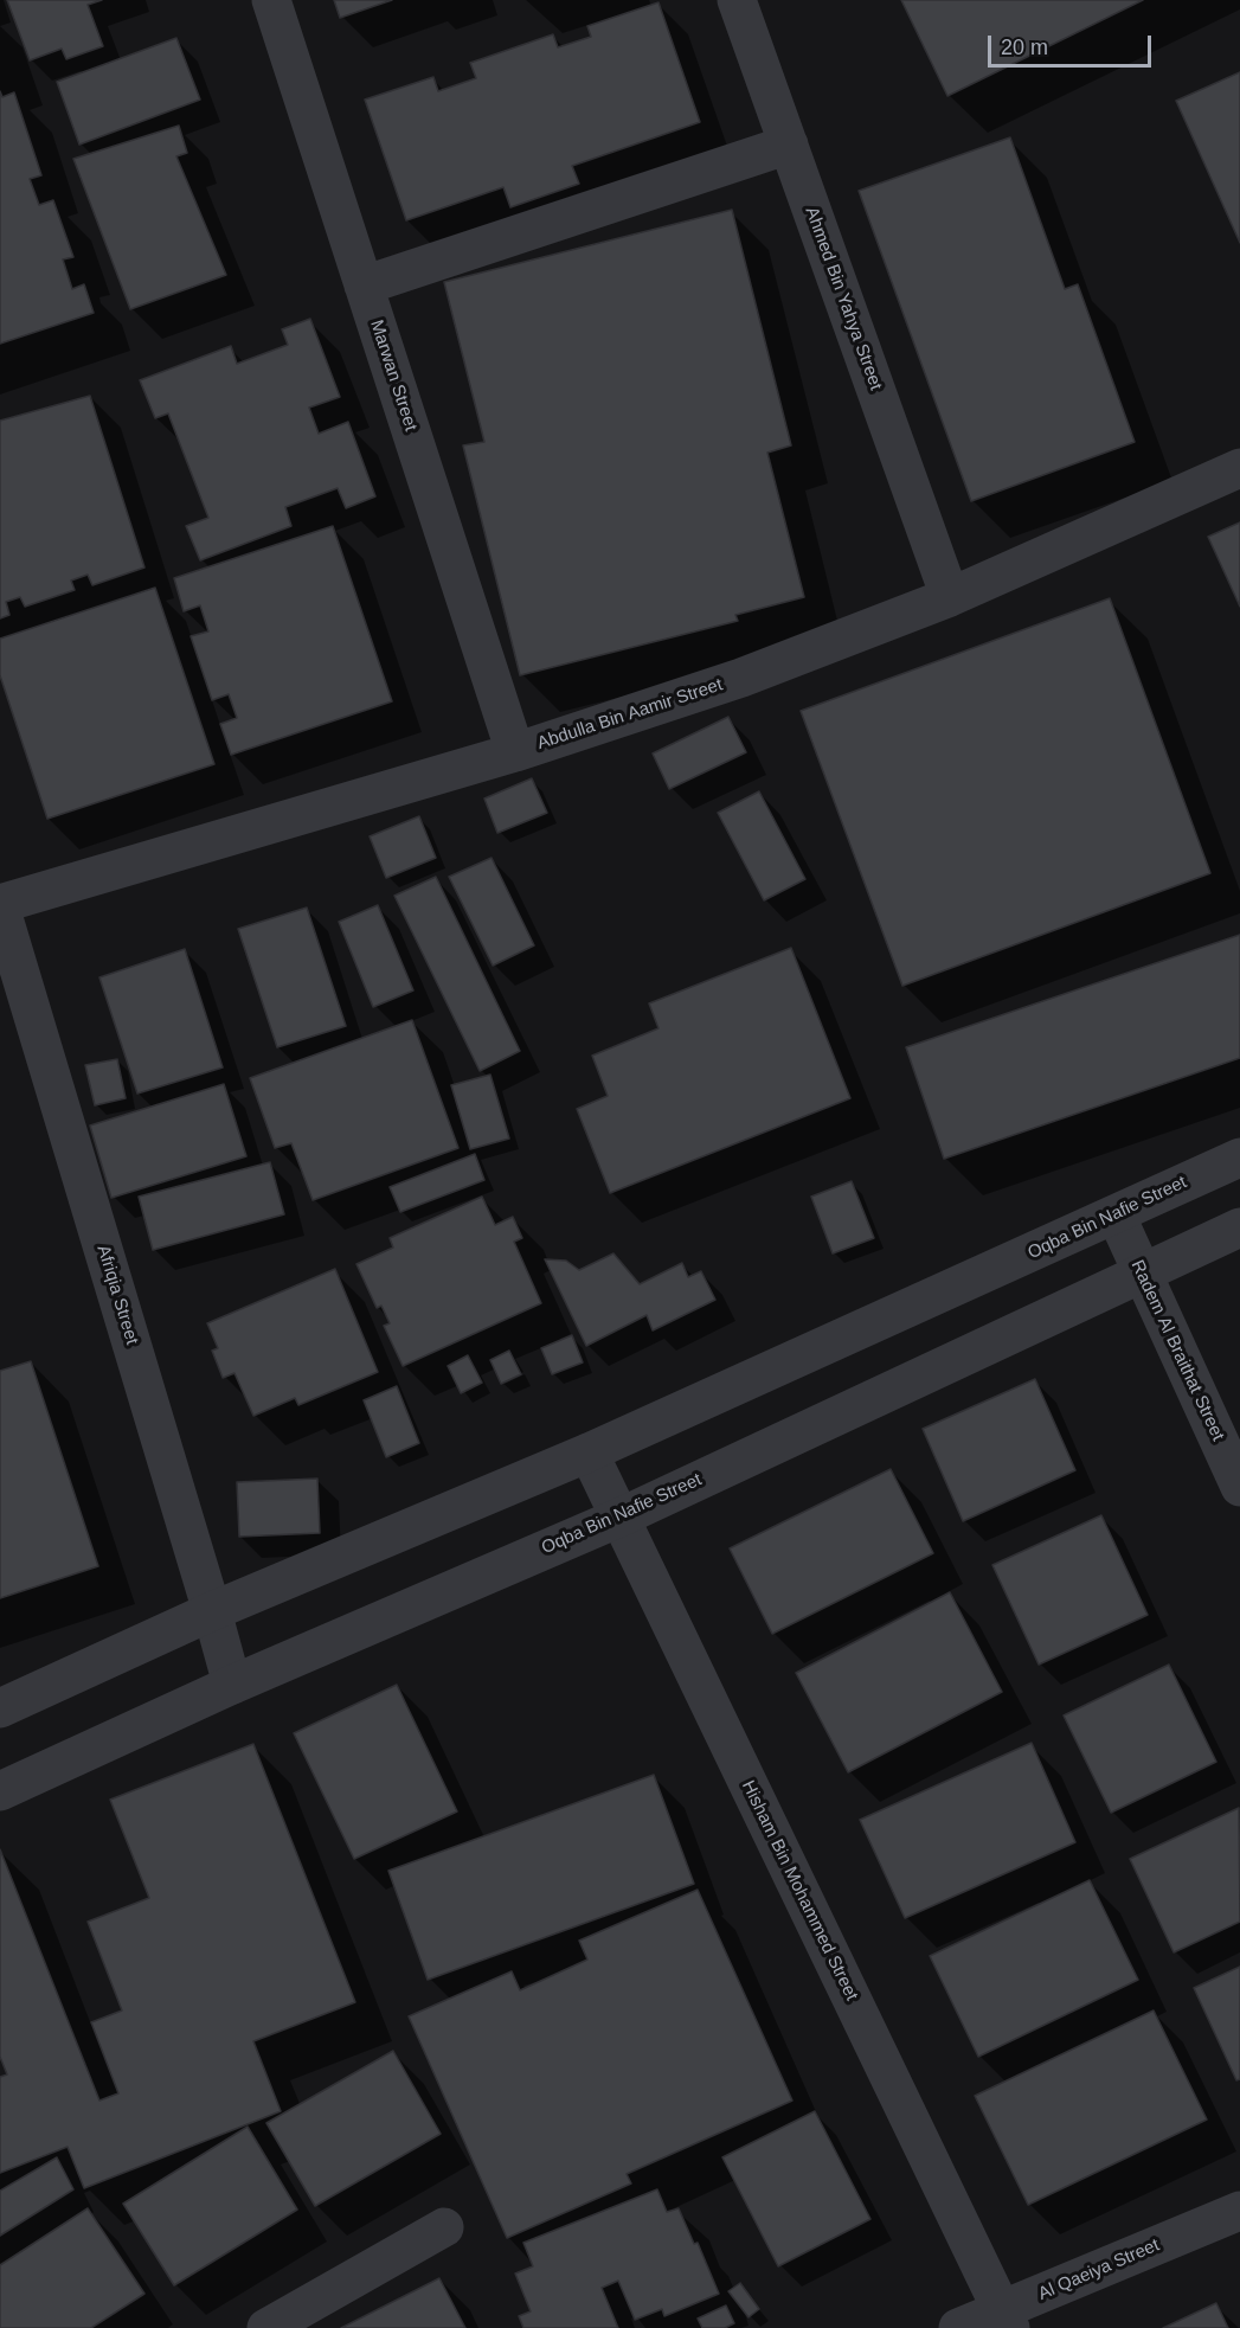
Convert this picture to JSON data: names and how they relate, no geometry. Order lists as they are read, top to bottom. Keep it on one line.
{"streets":{"street":["Ahmed Bin Yahya Street","Marwan Street","Abdulla Bin Aamir Street","Oqba Bin Nafie Street","Afriqia Street","Radem Al Braithat Street","Hisham Bin Mohammed Street","Al Qaeiya Street"]},"crossings":[["Ahmed Bin Yahya Street","Abdulla Bin Aamir Street"],["Marwan Street","Abdulla Bin Aamir Street"],["Abdulla Bin Aamir Street","Afriqia Street"],["Oqba Bin Nafie Street","Afriqia Street"],["Oqba Bin Nafie Street","Radem Al Braithat Street"],["Oqba Bin Nafie Street","Hisham Bin Mohammed Street"],["Hisham Bin Mohammed Street","Al Qaeiya Street"]],"scale_bar":"20 m"}
